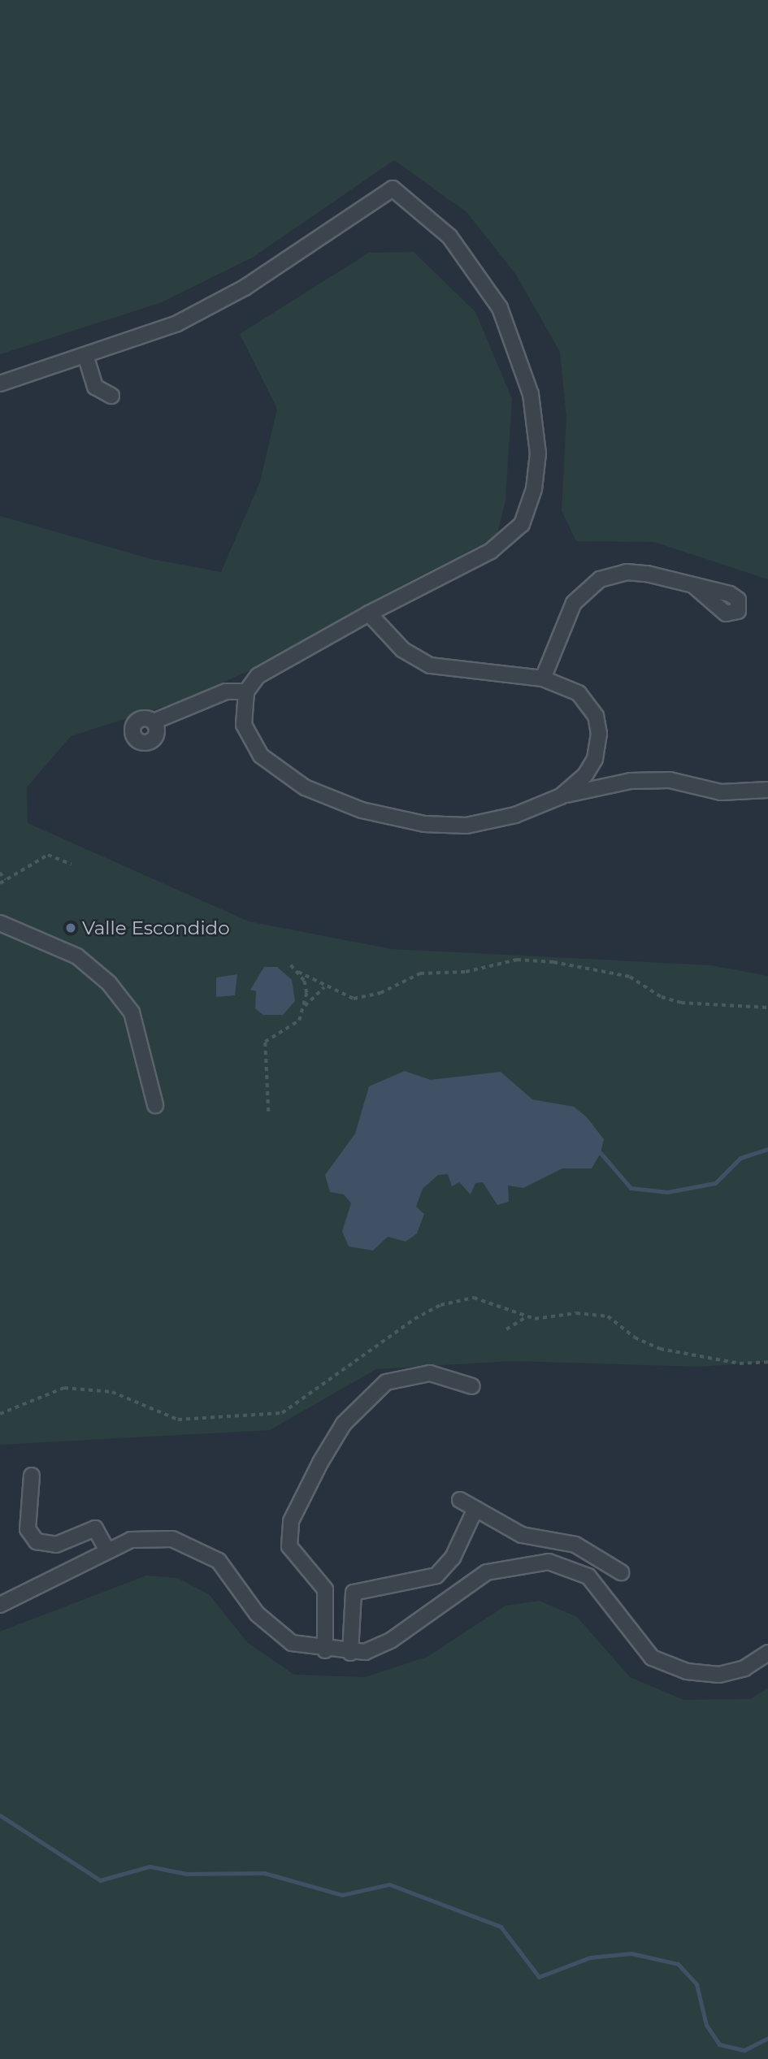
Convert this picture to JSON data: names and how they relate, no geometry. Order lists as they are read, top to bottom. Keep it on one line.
{"places":["Valle Escondido"]}
